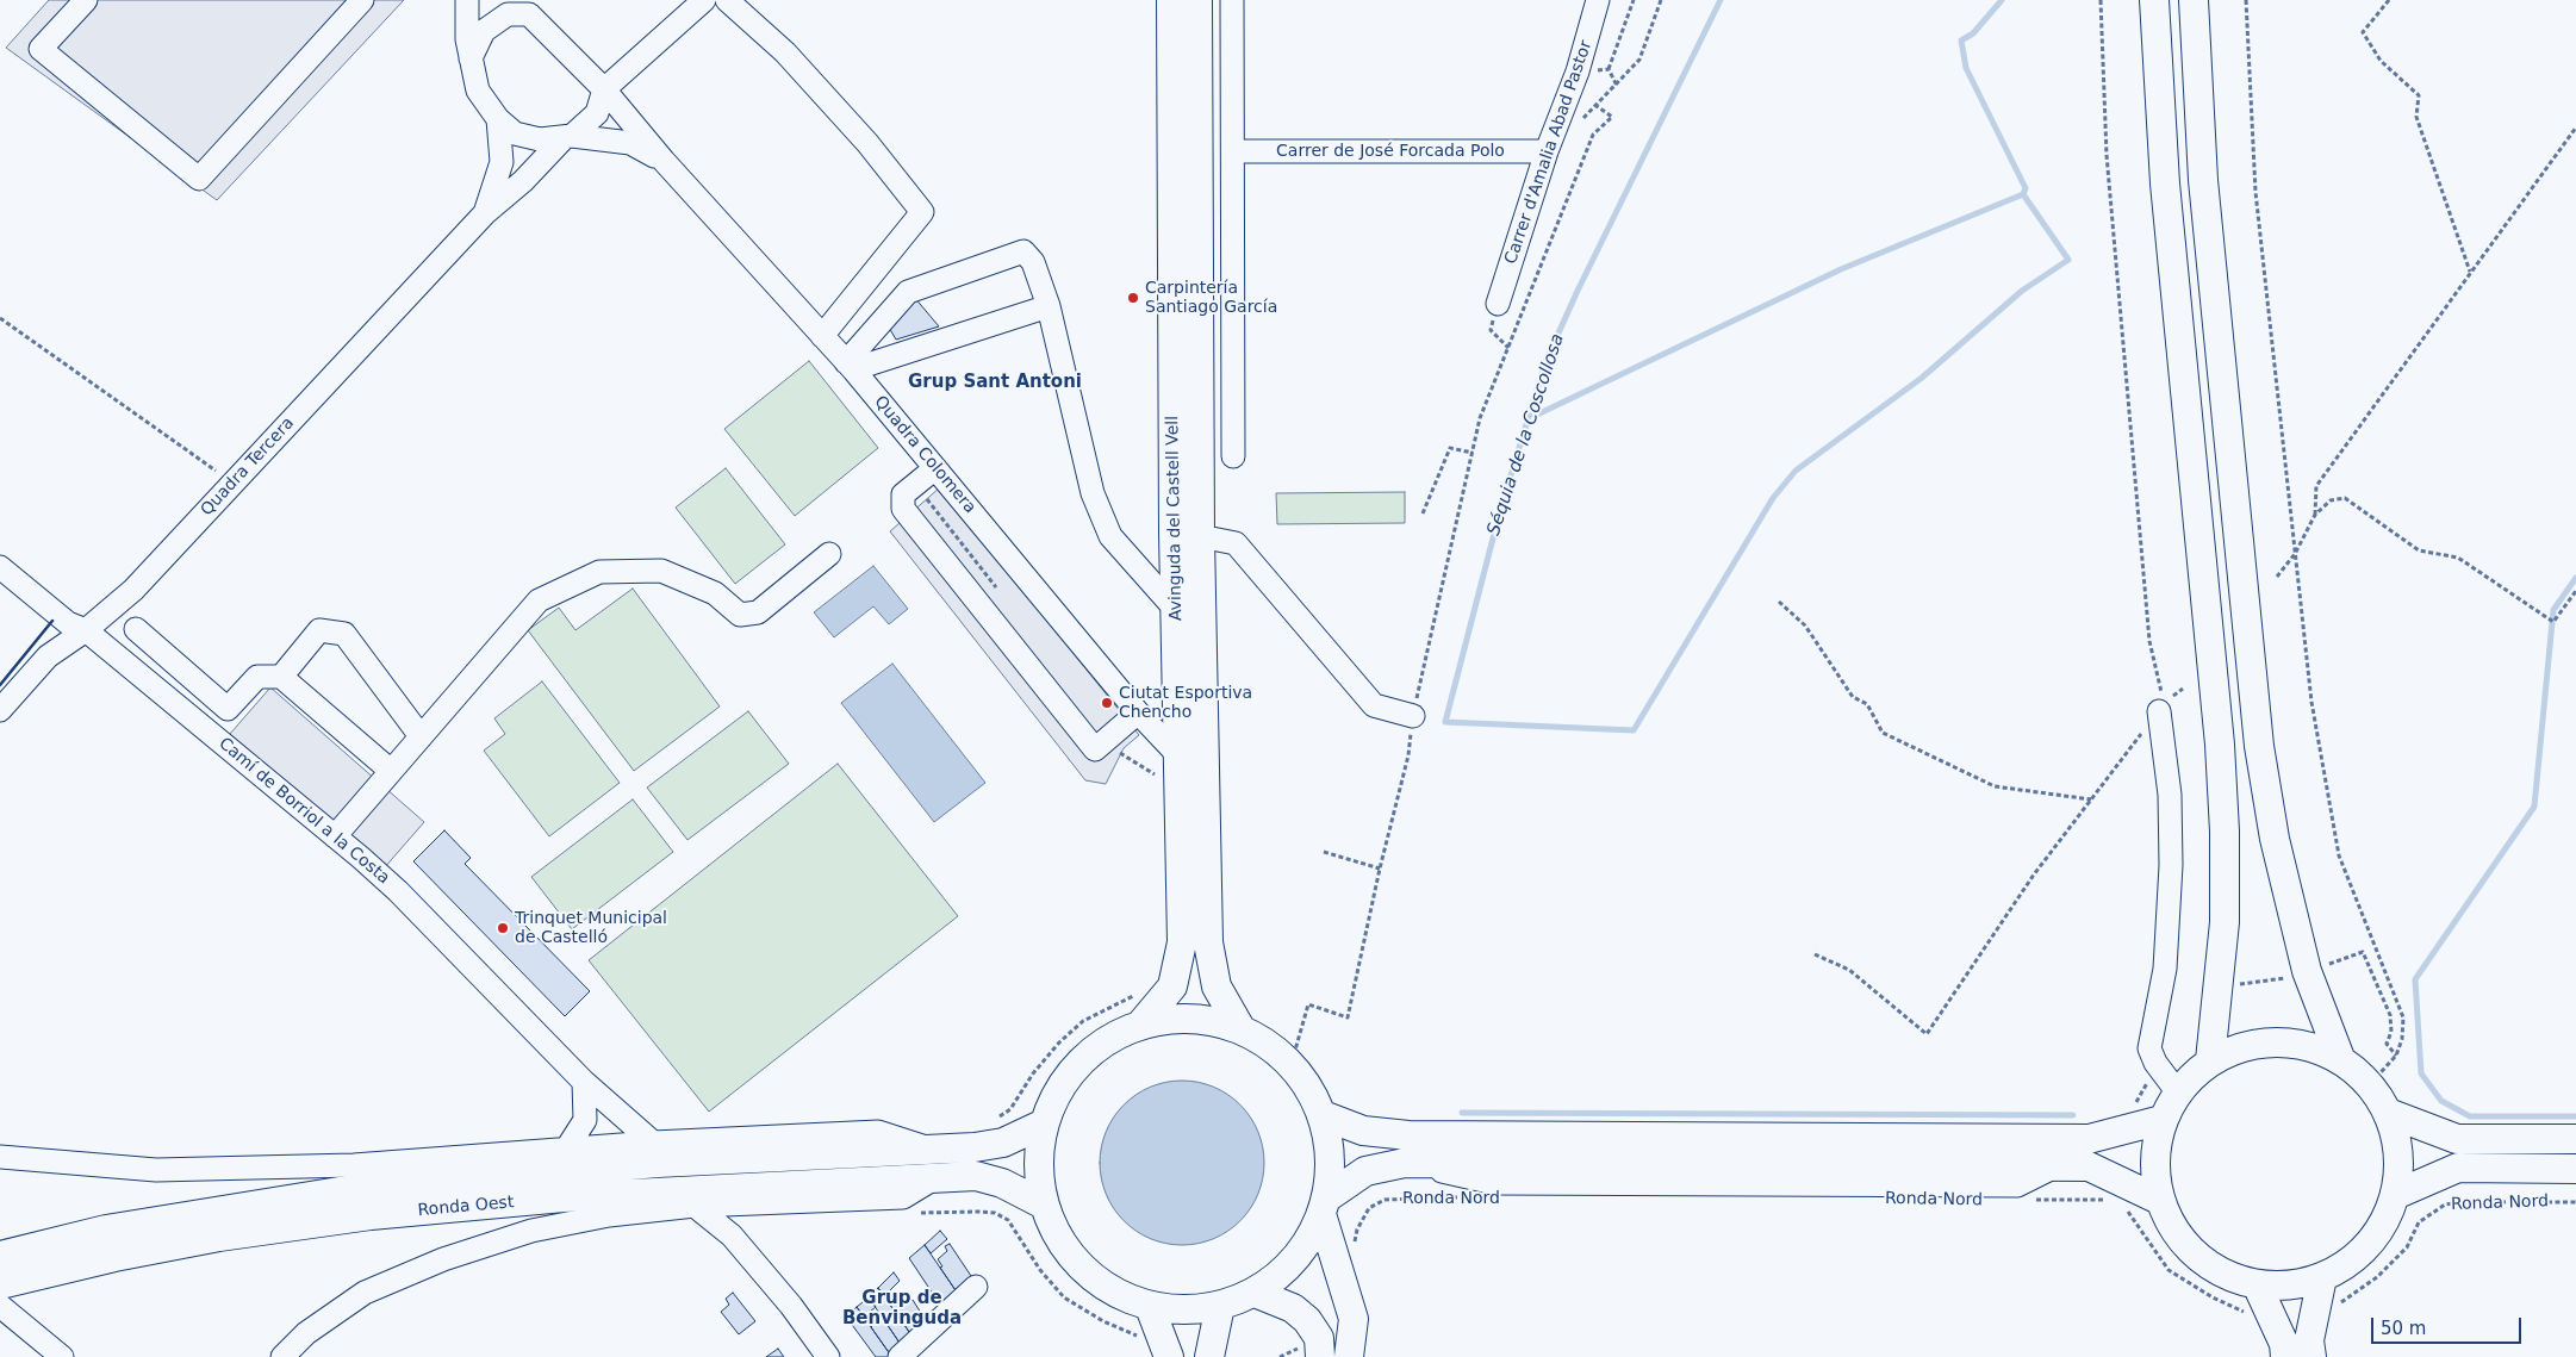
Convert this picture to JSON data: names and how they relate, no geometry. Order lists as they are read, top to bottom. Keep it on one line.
{"streets":{"main road":["Avinguda del Castell Vell","Ronda Nord","Ronda Oest"],"street":["Carrer de José Forcada Polo","Carrer d'Amalia Abad Pastor","Quadra Colomera","Quadra Tercera","Camí de Borriol a la Costa"]},"crossings":[["Carrer de José Forcada Polo","Carrer d'Amalia Abad Pastor"],["Quadra Colomera","Quadra Tercera"],["Quadra Colomera","Avinguda del Castell Vell"],["Quadra Tercera","Camí de Borriol a la Costa"],["Camí de Borriol a la Costa","Ronda Oest"]],"districts":["Grup Sant Antoni","Grup de Benvinguda"],"water":["Séquia de la Coscollosa"],"places":["Carpintería Santiago García","Ciutat Esportiva Chencho","Trinquet Municipal de Castelló"],"scale_bar":"50 m"}
